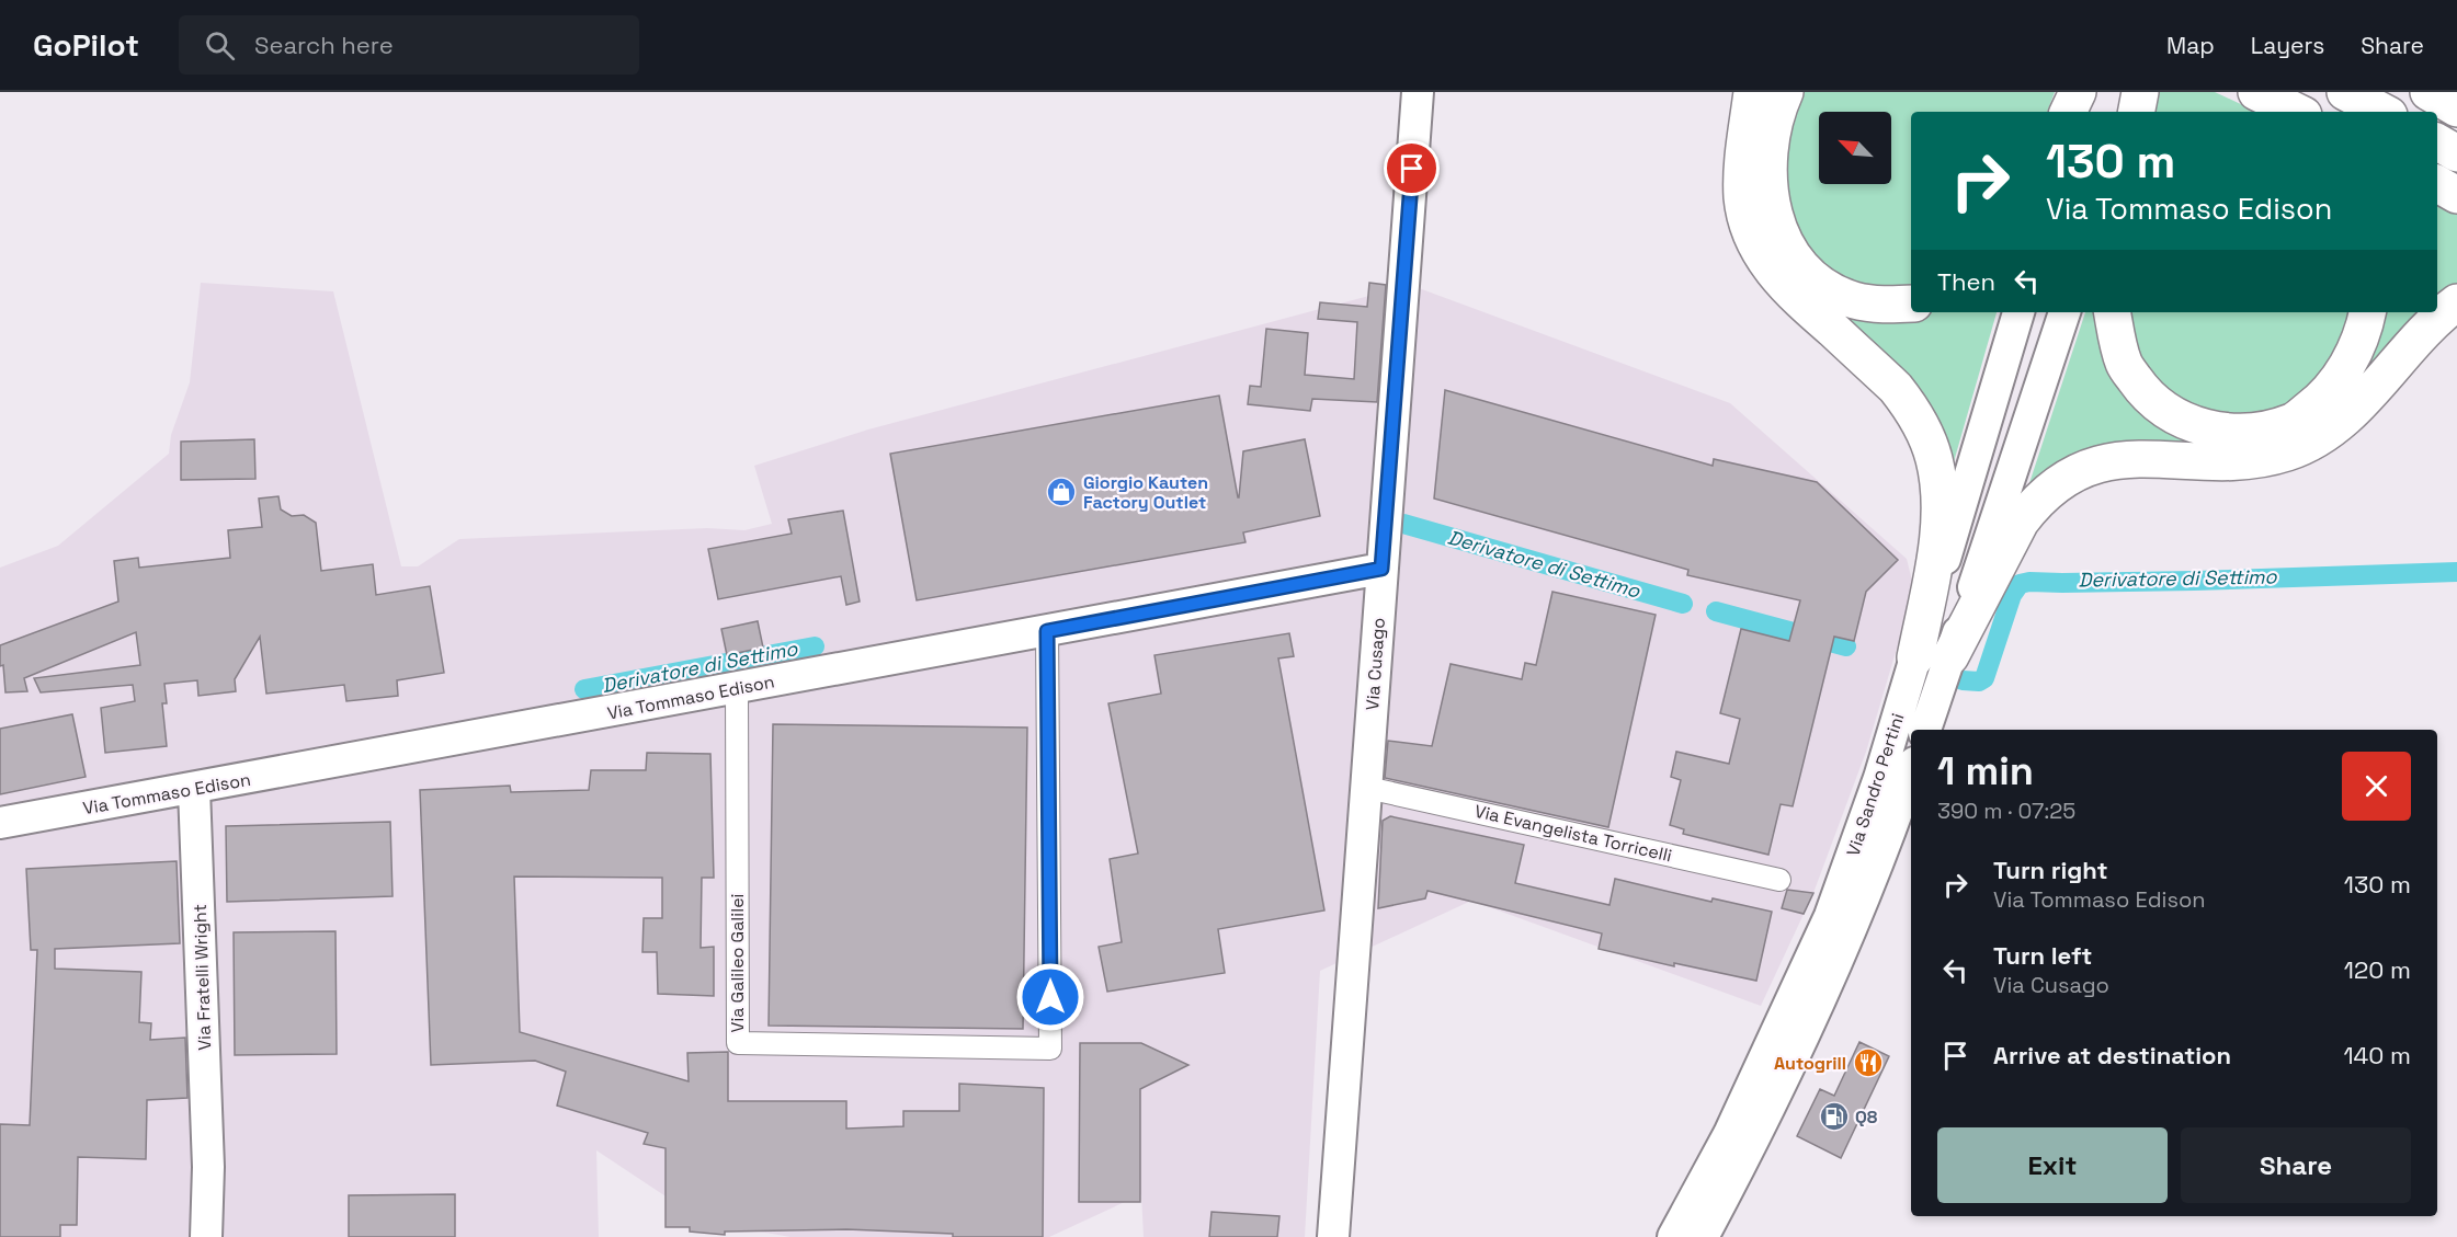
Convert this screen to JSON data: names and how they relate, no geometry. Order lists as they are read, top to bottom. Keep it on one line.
{"streets":{"street":["Via Cusago","Via Tommaso Edison","Via Sandro Pertini","Via Evangelista Torricelli","Via Galileo Galilei","Via Fratelli Wright"]},"crossings":[["Via Cusago","Via Tommaso Edison"],["Via Cusago","Via Evangelista Torricelli"],["Via Tommaso Edison","Via Galileo Galilei"],["Via Tommaso Edison","Via Fratelli Wright"]],"water":["Derivatore di Settimo"],"places":{"shop":["Giorgio Kauten Factory Outlet"],"restaurant":["Autogrill"],"fuel station":["Q8"]},"north":"top left","page":{"header":"GoPilot","search":"Search here","nav":["Map","Layers","Share"],"turn":["130 m","Via Tommaso Edison"],"then":"Then","heading":["1 min","390 m · 07:25"],"list":[{"name":"Turn right","note":"Via Tommaso Edison","value":"130 m"},{"name":"Turn left","note":"Via Cusago","value":"120 m"},{"name":"Arrive at destination","value":"140 m"}],"buttons":["Exit","Share"]}}
